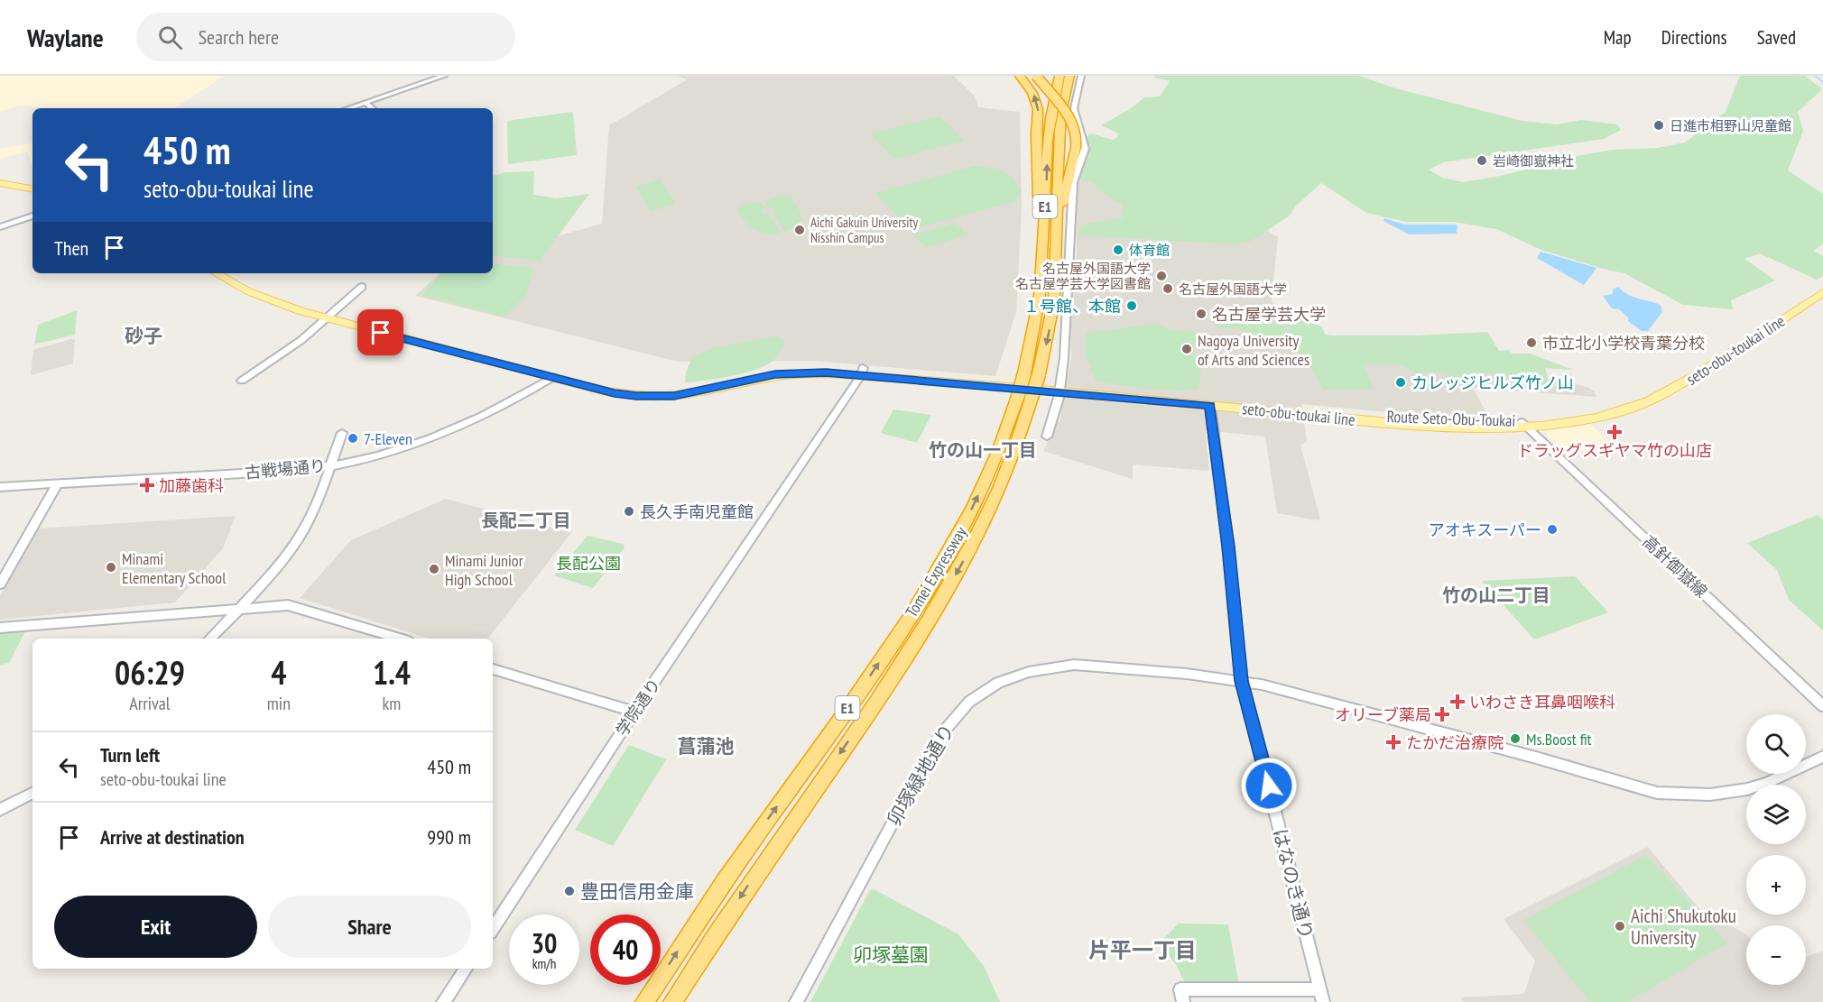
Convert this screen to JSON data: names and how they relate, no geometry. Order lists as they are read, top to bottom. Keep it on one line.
{"streets":{"highway":["E1","Tomei Expressway"],"main road":["seto-obu-toukai line","Route Seto-Obu-Toukai"],"street":["古戦場通り","高針御嶽線","学院通り","卯塚緑地通り","はなのき通り"]},"crossings":[["seto-obu-toukai line","Route Seto-Obu-Toukai"],["seto-obu-toukai line","古戦場通り"],["seto-obu-toukai line","高針御嶽線"],["seto-obu-toukai line","学院通り"],["seto-obu-toukai line","はなのき通り"],["Route Seto-Obu-Toukai","高針御嶽線"],["卯塚緑地通り","はなのき通り"]],"districts":["砂子","竹の山一丁目","長配二丁目","竹の山二丁目","菖蒲池","片平一丁目"],"parks":["長配公園","卯塚墓園"],"places":{"other":["日進市相野山児童館","岩崎御嶽神社","Aichi Gakuin University Nisshin Campus","体育館","名古屋外国語大学 名古屋学芸大学図書館","名古屋外国語大学","１号館、本館","名古屋学芸大学","市立北小学校青葉分校","Nagoya University of Arts and Sciences","カレッジヒルズ竹ノ山","7-Eleven","長久手南児童館","アオキスーパー","Minami Elementary School","Minami Junior High School","Ms.Boost fit","豊田信用金庫","Aichi Shukutoku University"],"health":["ドラッグスギヤマ竹の山店","加藤歯科","いわさき耳鼻咽喉科","オリーブ薬局","たかだ治療院"]},"page":{"header":"Waylane","search":"Search here","nav":["Map","Directions","Saved"],"turn":["450 m","seto-obu-toukai line"],"then":"Then","eta":["06:29","Arrival","4","min","1.4","km"],"map_buttons":["+","−"],"list":[{"name":"Turn left","note":"seto-obu-toukai line","value":"450 m"},{"name":"Arrive at destination","value":"990 m"}],"buttons":["Exit","Share"],"speed":"30 km/h","limit":"40"}}
